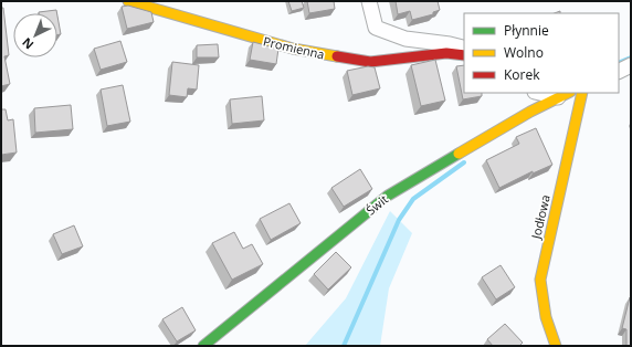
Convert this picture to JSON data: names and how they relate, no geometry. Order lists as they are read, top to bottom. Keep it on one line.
{"streets":{"street":["Promienna","Świt","Jodłowa"]},"legend":["Płynnie","Wolno","Korek"],"north":"bottom left"}
